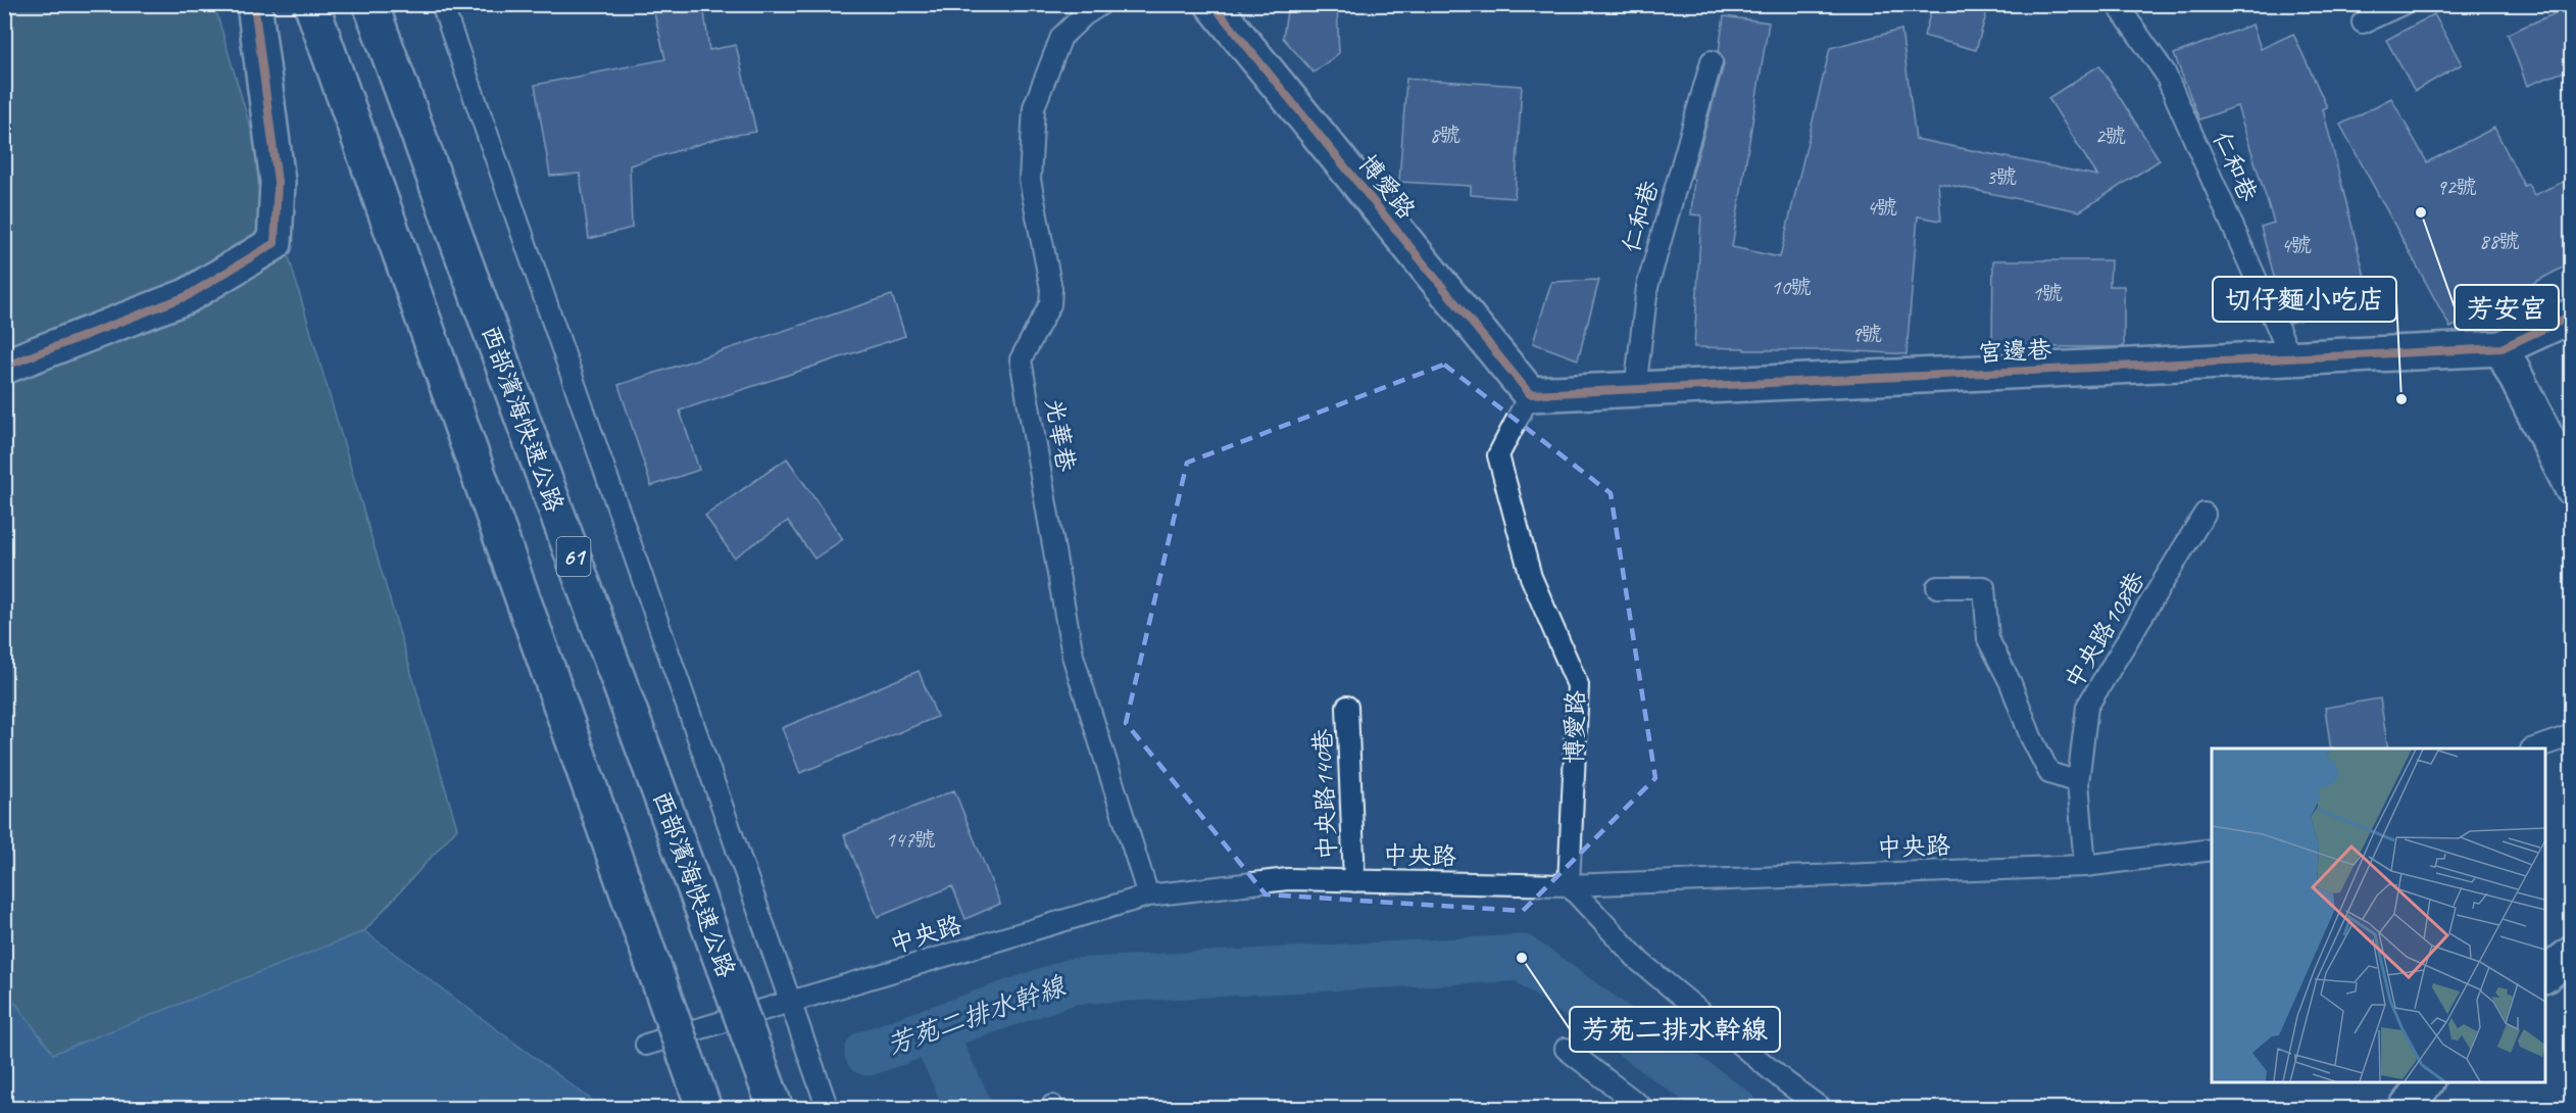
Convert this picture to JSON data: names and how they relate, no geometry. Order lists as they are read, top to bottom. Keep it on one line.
{"streets":{"main road":["博愛路","宮邊巷","西部濱海快速公路","61"],"lane":["仁和巷","光華巷","中央路108巷","中央路140巷","中央路"]},"crossings":[["仁和巷","宮邊巷"],["博愛路","宮邊巷"],["博愛路","中央路"],["光華巷","中央路"],["中央路108巷","中央路"],["中央路140巷","中央路"]],"water":["芳苑二排水幹線"],"places":["芳安宮","切仔麵小吃店","芳苑二排水幹線"],"house_numbers":["8號","2號","3號","92號","4號","88號","4號","10號","1號","9號","147號"]}
